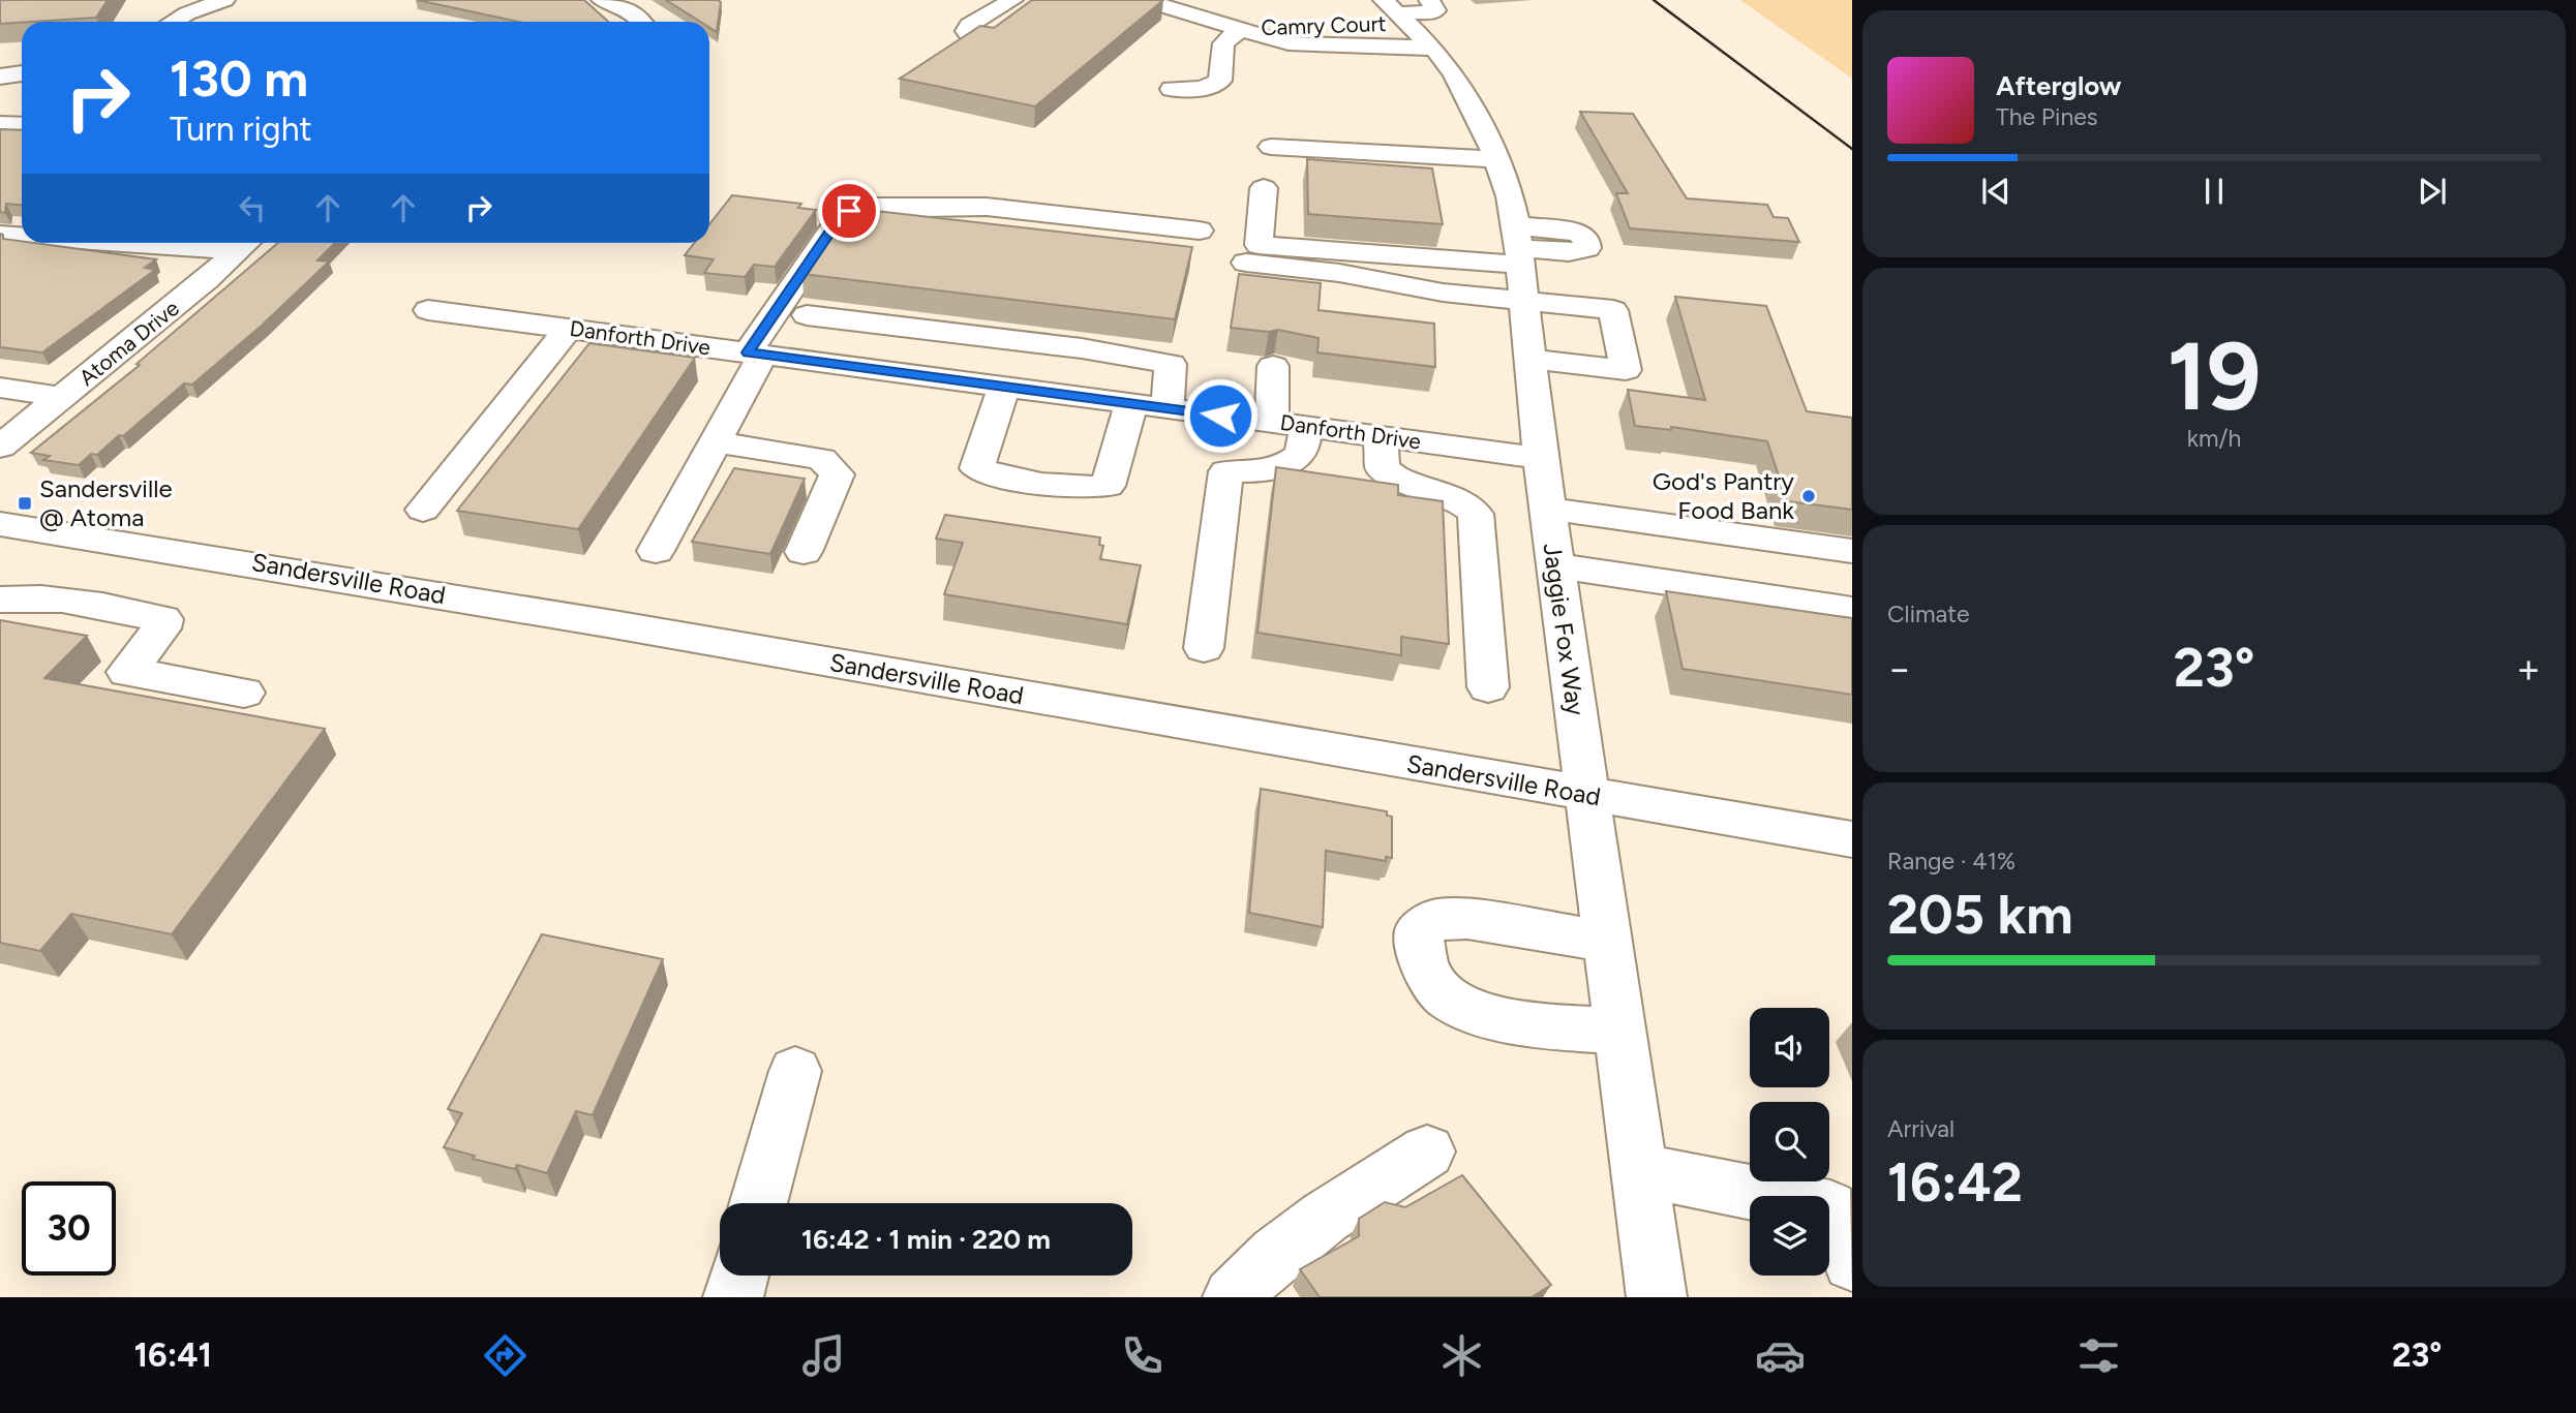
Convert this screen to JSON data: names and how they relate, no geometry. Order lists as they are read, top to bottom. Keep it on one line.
{"streets":{"street":["Camry Court","Danforth Drive","Atoma Drive","Sandersville Road","Jaggie Fox Way"]},"crossings":[["Camry Court","Jaggie Fox Way"],["Danforth Drive","Jaggie Fox Way"],["Sandersville Road","Jaggie Fox Way"]],"places":{"other":["God's Pantry Food Bank"],"transit":["Sandersville @ Atoma"]},"page":{"turn":["130 m","Turn right"],"song":["Afterglow","The Pines"],"tile":[["19","km/h"],"Climate",["Range · 41%","205 km"],["Arrival","16:42"]],"heat":["−","23°","+"],"limit":"30","trip":"16:42 · 1 min · 220 m","tabs":["16:41","23°"]}}
